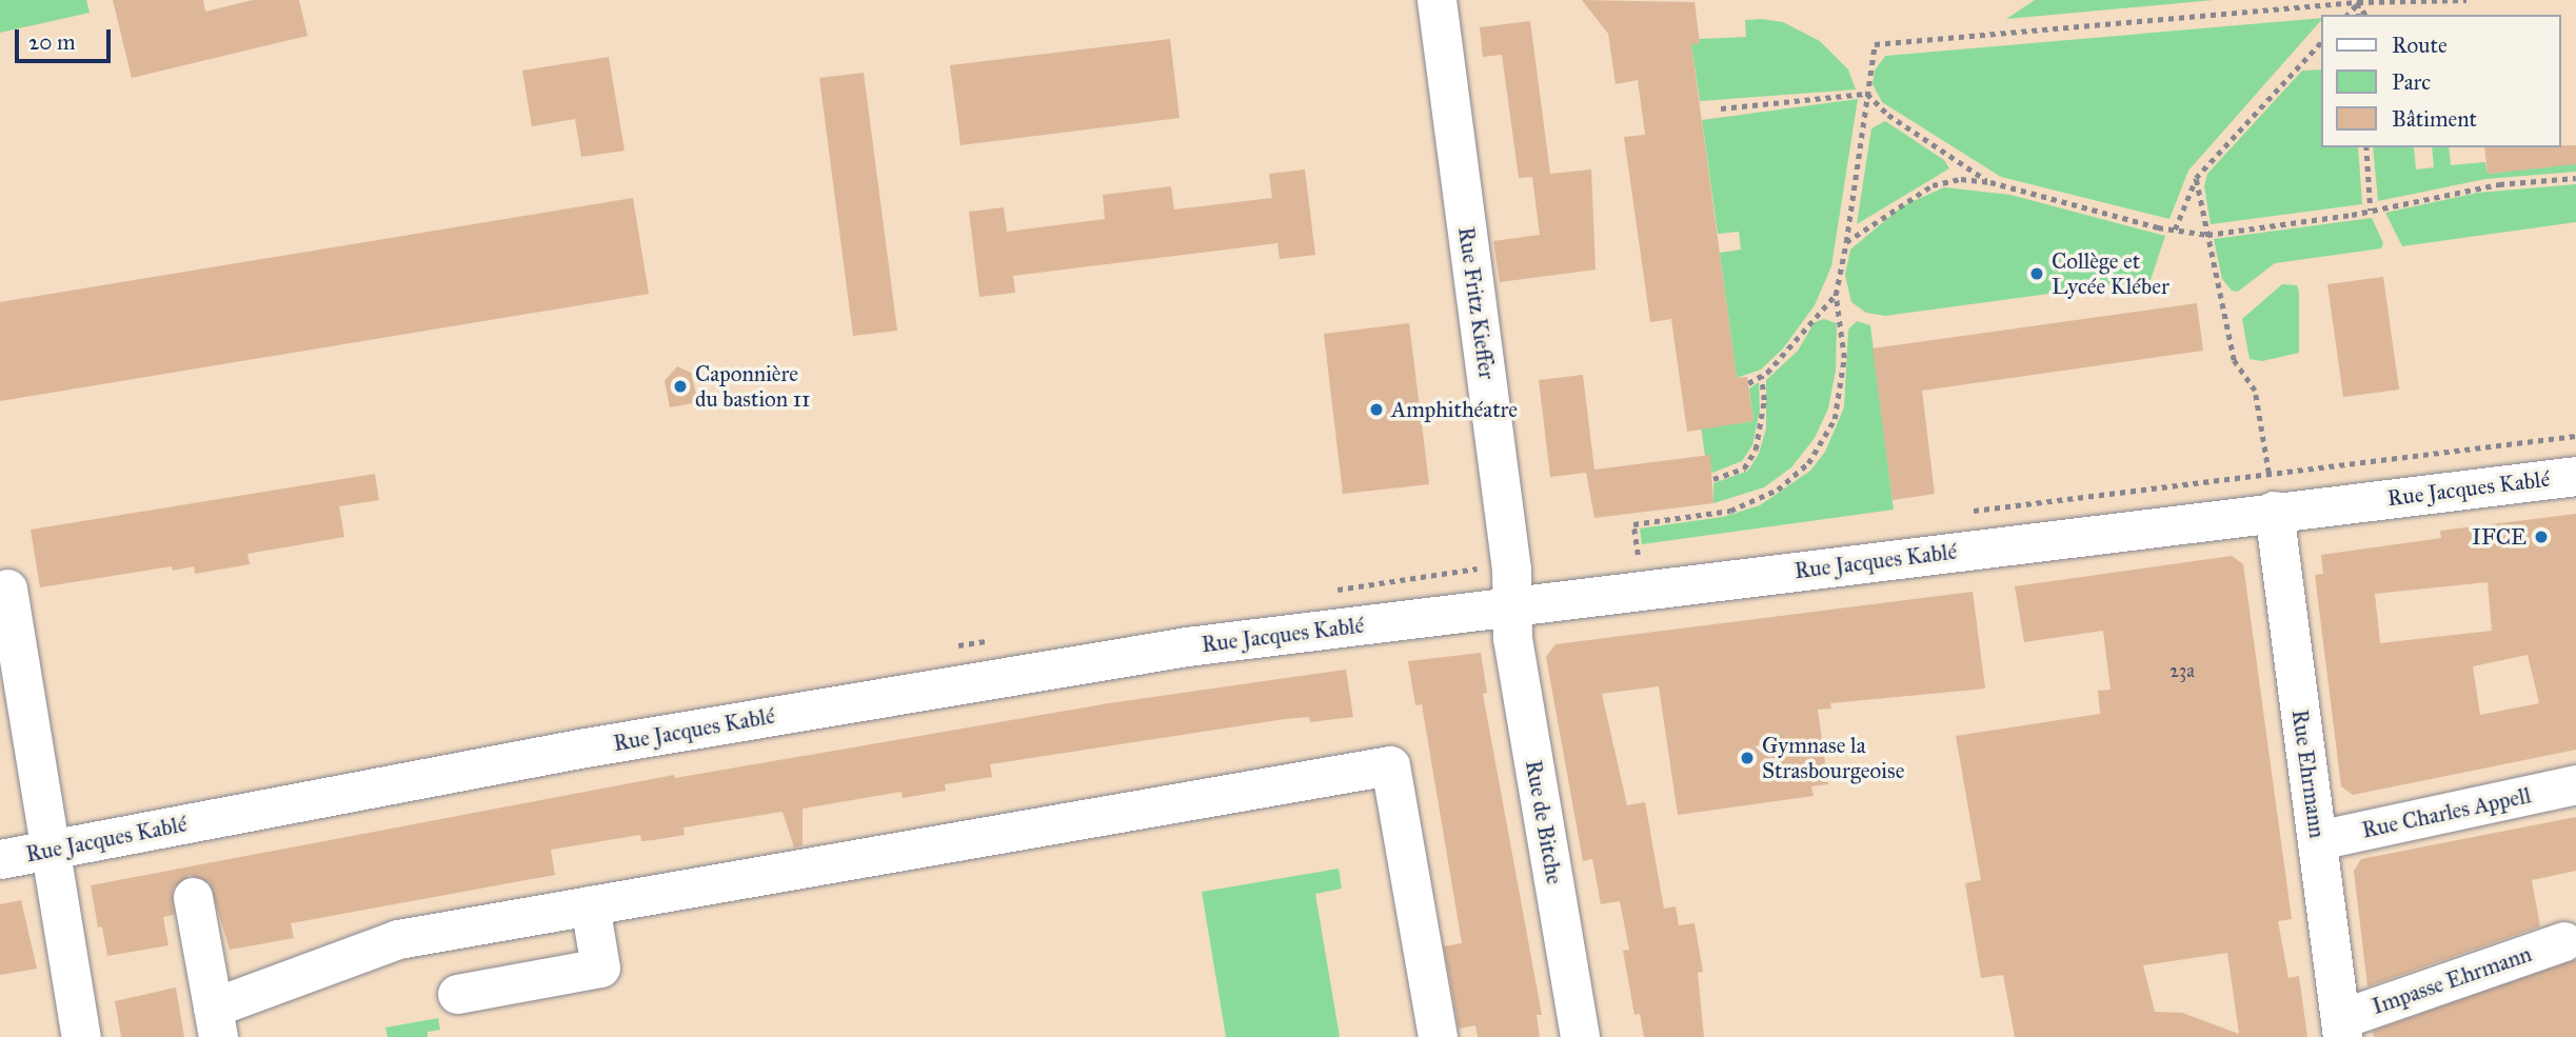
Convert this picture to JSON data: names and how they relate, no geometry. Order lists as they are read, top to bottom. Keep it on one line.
{"streets":{"street":["Rue Fritz Kieffer","Rue Jacques Kablé","Rue Ehrmann","Rue Charles Appell","Rue de Bitche","Impasse Ehrmann"]},"crossings":[["Rue Fritz Kieffer","Rue Jacques Kablé"],["Rue Fritz Kieffer","Rue de Bitche"],["Rue Jacques Kablé","Rue Ehrmann"],["Rue Jacques Kablé","Rue de Bitche"],["Rue Ehrmann","Rue Charles Appell"],["Rue Ehrmann","Impasse Ehrmann"]],"places":["Collège et Lycée Kléber","Caponnière du bastion 11","Amphithéatre","IFCE","Gymnase la Strasbourgeoise"],"house_numbers":["23a"],"legend":["Route","Parc","Bâtiment"],"scale_bar":"20 m"}
